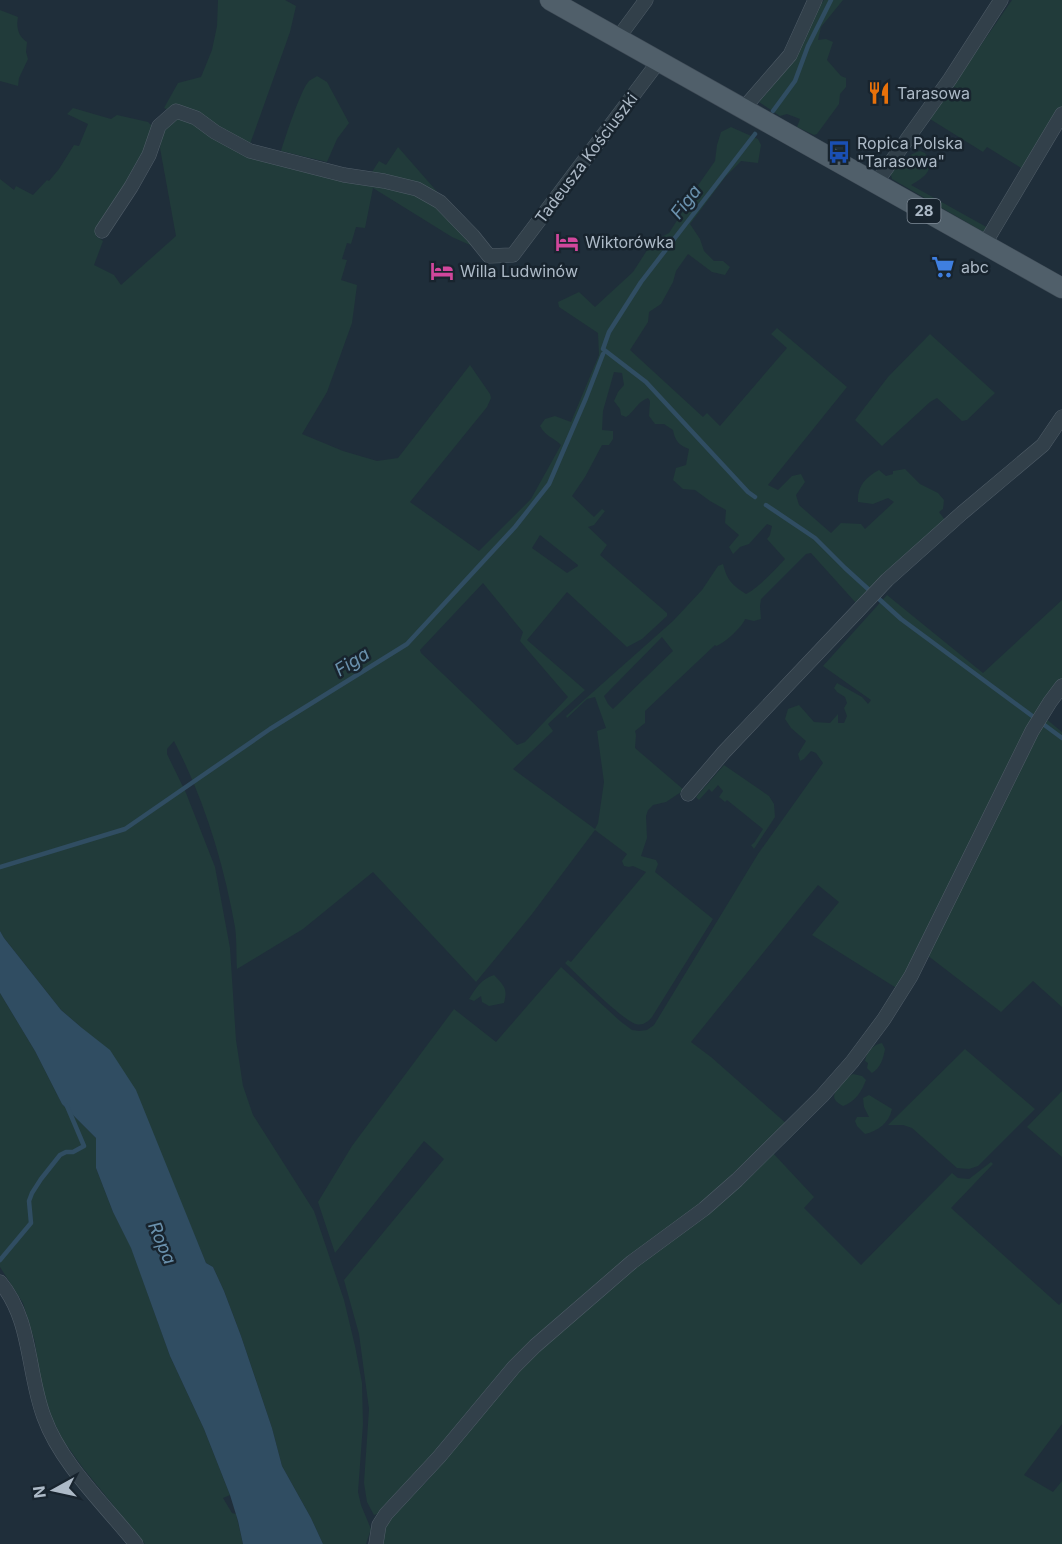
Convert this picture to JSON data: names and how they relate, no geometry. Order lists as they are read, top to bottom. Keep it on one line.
{"streets":{"main road":["28"],"street":["Tadeusza Kościuszki"]},"crossings":[["Tadeusza Kościuszki","28"]],"water":["Figa","Ropa"],"places":{"restaurant":["Tarasowa"],"bus stop":["Ropica Polska \"Tarasowa\""],"hotel":["Wiktorówka","Willa Ludwinów"],"supermarket":["abc"]},"north":"left"}
